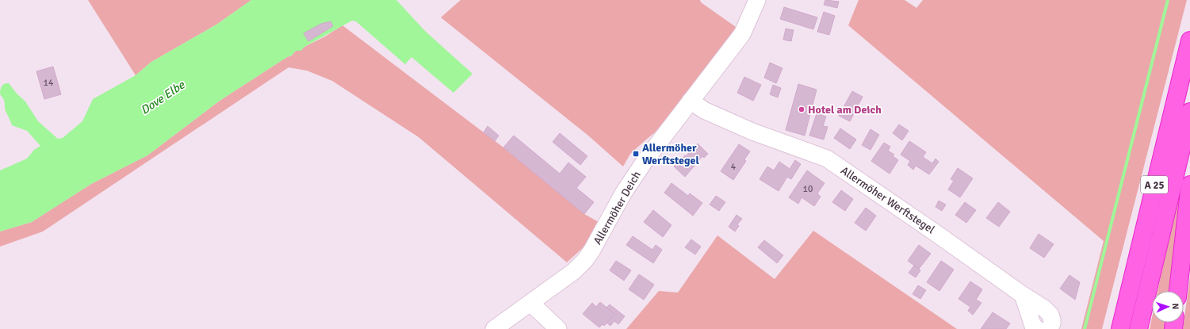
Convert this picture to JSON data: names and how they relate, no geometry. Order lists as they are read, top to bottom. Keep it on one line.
{"streets":{"highway":["A 25"],"street":["Allermöher Werftstegel","Allermöher Deich"]},"crossings":[["Allermöher Werftstegel","Allermöher Deich"]],"water":["Dove Elbe"],"places":{"other":["Hotel am Deich"],"transit":["Allermöher Werftstegel"]},"house_numbers":["14","4","10"],"north":"right"}
